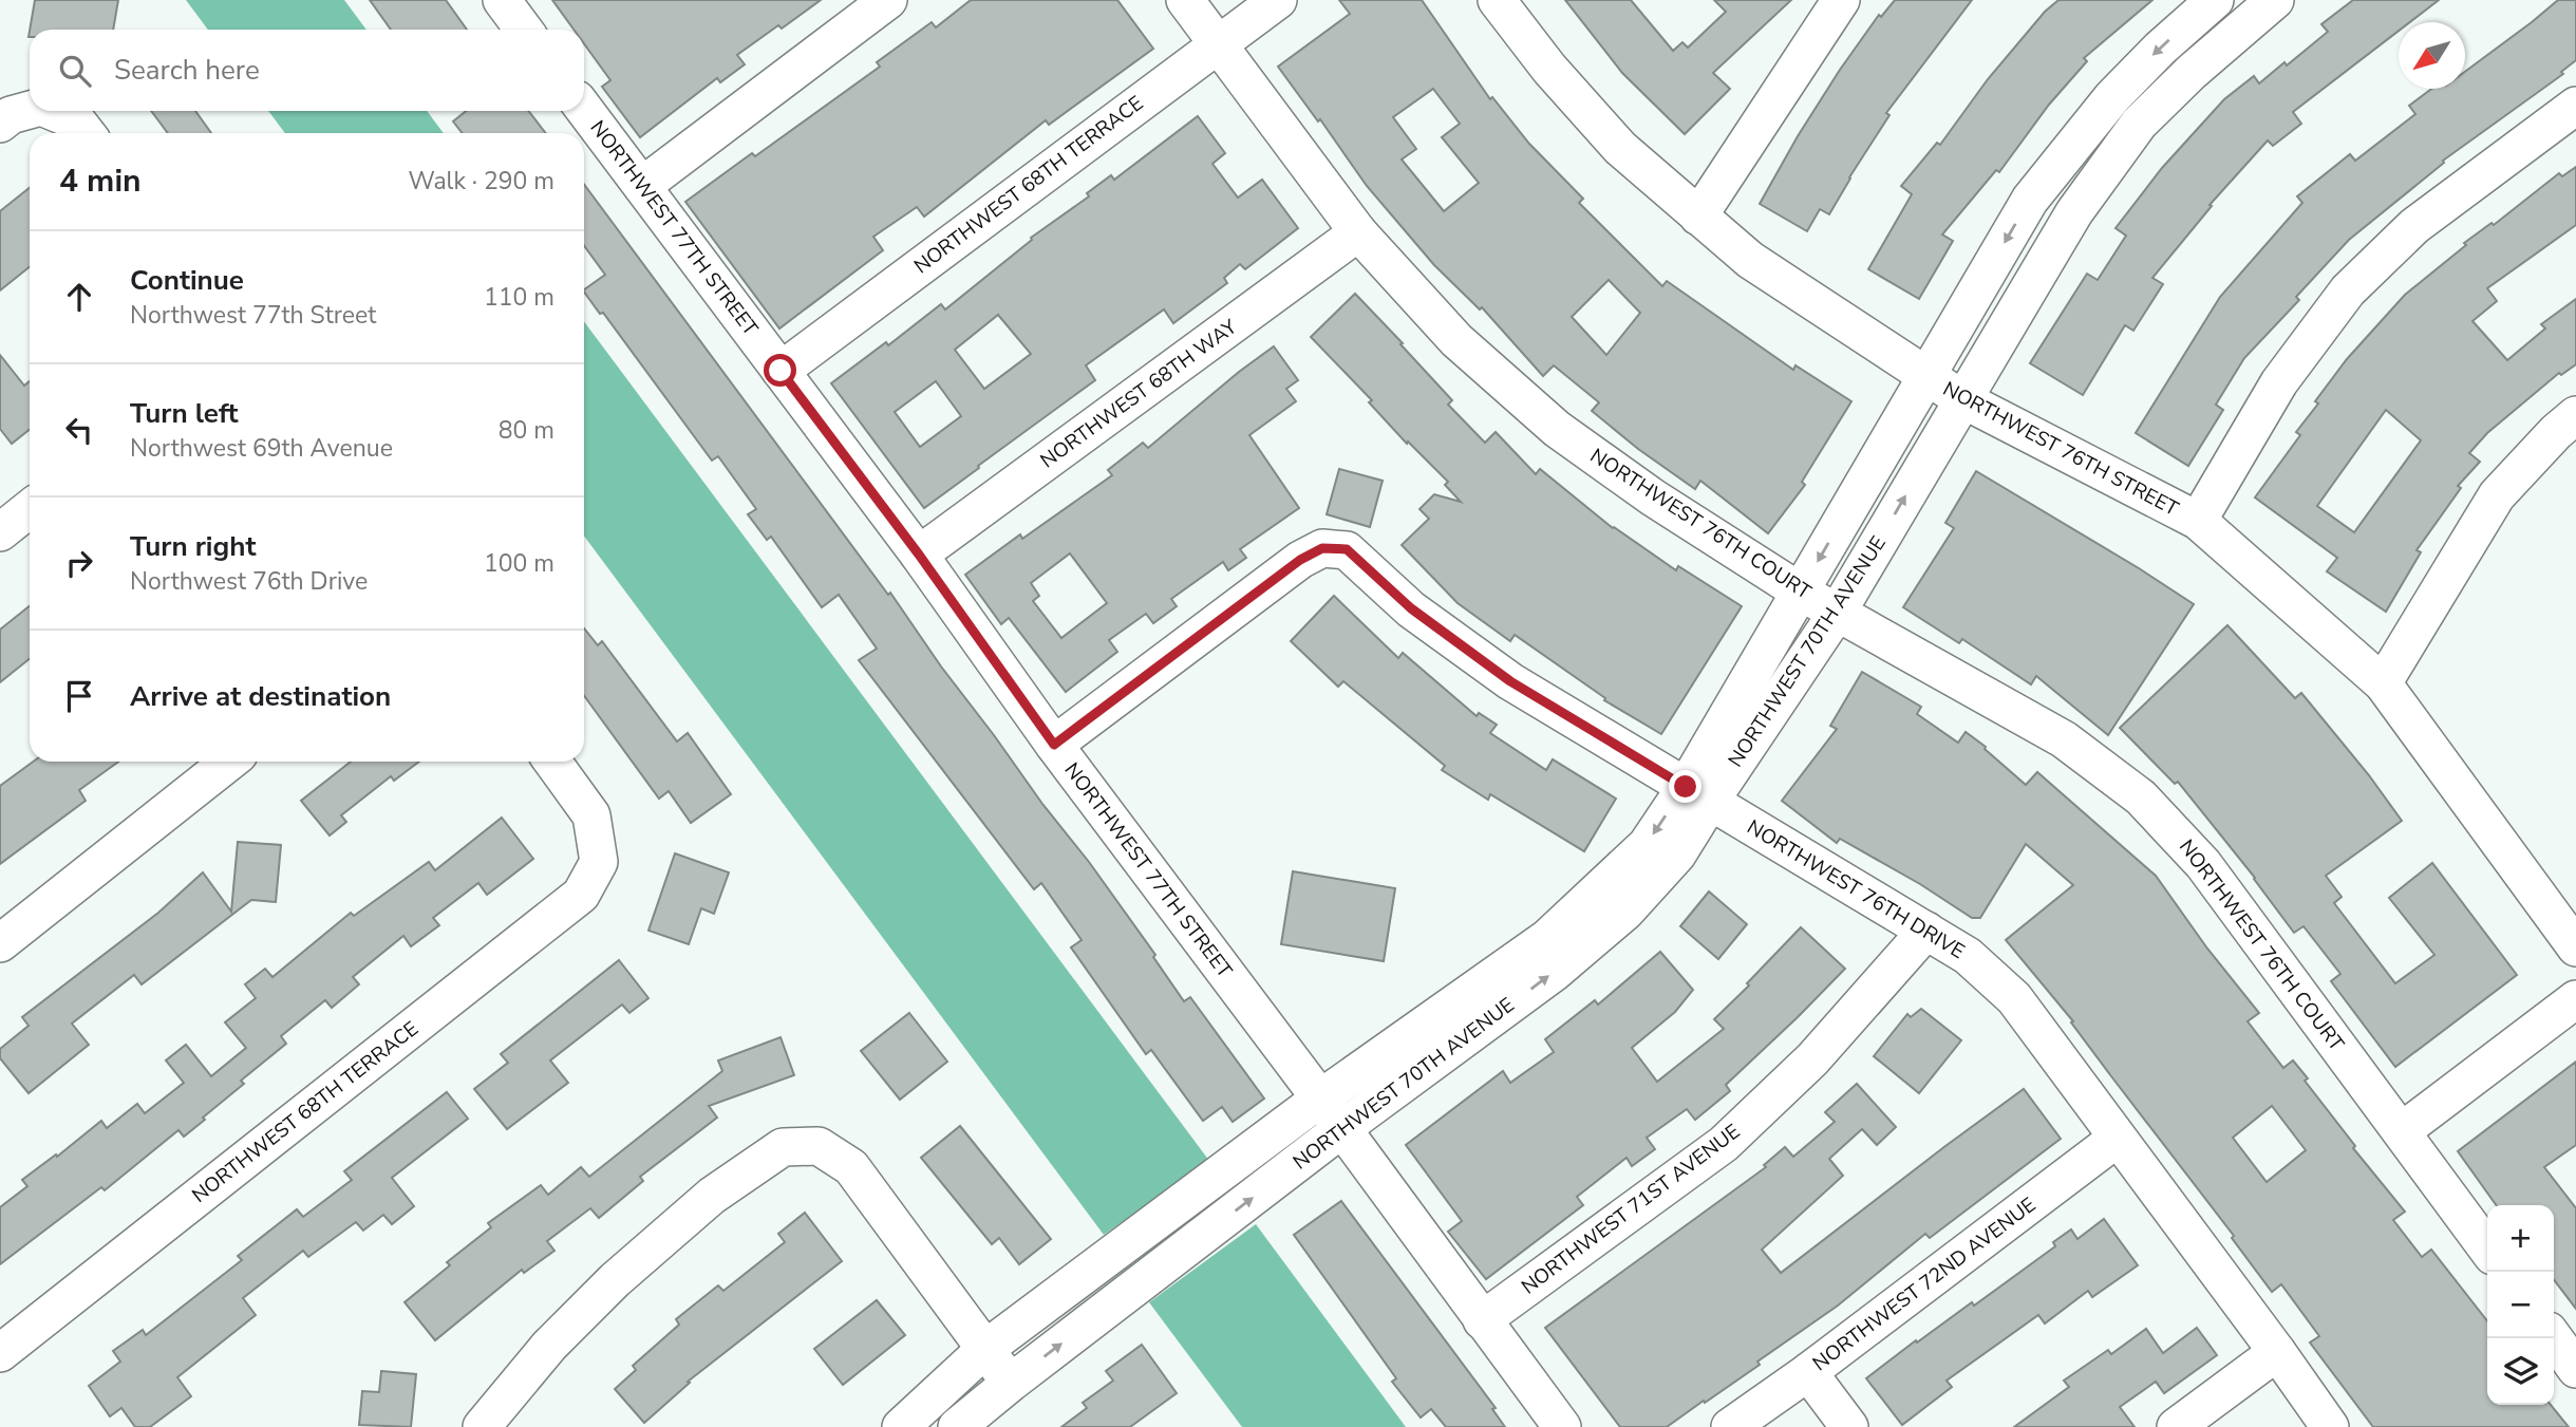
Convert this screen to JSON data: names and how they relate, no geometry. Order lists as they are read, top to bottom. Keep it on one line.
{"streets":{"street":["NORTHWEST 68TH TERRACE","NORTHWEST 77TH STREET","NORTHWEST 68TH WAY","NORTHWEST 76TH STREET","NORTHWEST 76TH COURT","NORTHWEST 70TH AVENUE","NORTHWEST 76TH DRIVE","NORTHWEST 71ST AVENUE","NORTHWEST 72ND AVENUE"]},"crossings":[["NORTHWEST 68TH TERRACE","NORTHWEST 77TH STREET"],["NORTHWEST 68TH TERRACE","NORTHWEST 76TH COURT"],["NORTHWEST 77TH STREET","NORTHWEST 68TH WAY"],["NORTHWEST 77TH STREET","NORTHWEST 70TH AVENUE"],["NORTHWEST 77TH STREET","NORTHWEST 76TH DRIVE"],["NORTHWEST 77TH STREET","NORTHWEST 71ST AVENUE"],["NORTHWEST 68TH WAY","NORTHWEST 76TH COURT"],["NORTHWEST 76TH STREET","NORTHWEST 70TH AVENUE"],["NORTHWEST 76TH COURT","NORTHWEST 70TH AVENUE"],["NORTHWEST 70TH AVENUE","NORTHWEST 76TH DRIVE"],["NORTHWEST 76TH DRIVE","NORTHWEST 71ST AVENUE"],["NORTHWEST 76TH DRIVE","NORTHWEST 72ND AVENUE"]],"north":"bottom left","page":{"search":"Search here","heading":["4 min","Walk · 290 m"],"list":[["Continue","Northwest 77th Street","110 m"],["Turn left","Northwest 69th Avenue","80 m"],["Turn right","Northwest 76th Drive","100 m"],"Arrive at destination"],"map_buttons":["+","−"]}}
